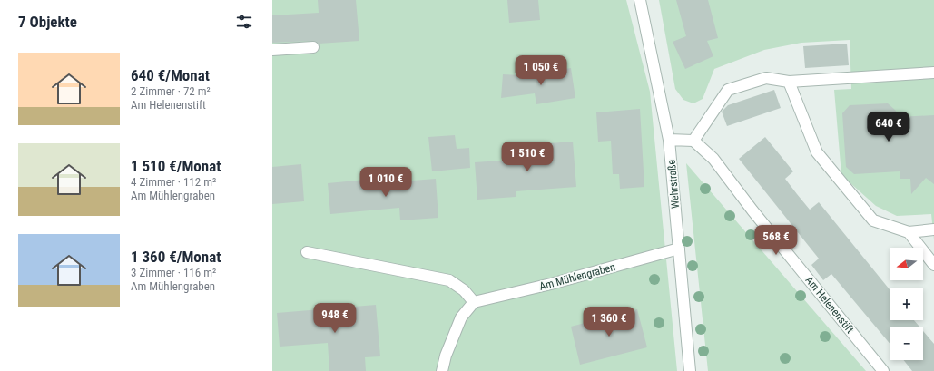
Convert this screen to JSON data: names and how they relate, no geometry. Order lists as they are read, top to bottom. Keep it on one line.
{"streets":{"street":["Wehrstraße","Am Mühlengraben","Am Helenenstift"]},"crossings":[["Wehrstraße","Am Mühlengraben"]],"north":"left","page":{"heading":"7 Objekte","list":[{"name":"640 €/Monat","note":"2 Zimmer · 72 m² · Am Helenenstift"},{"name":"1 510 €/Monat","note":"4 Zimmer · 112 m² · Am Mühlengraben"},{"name":"1 360 €/Monat","note":"3 Zimmer · 116 m² · Am Mühlengraben"}],"price":["1 050 €","640 €","1 510 €","1 010 €","568 €","948 €","1 360 €"],"map_buttons":["+","−"]}}
